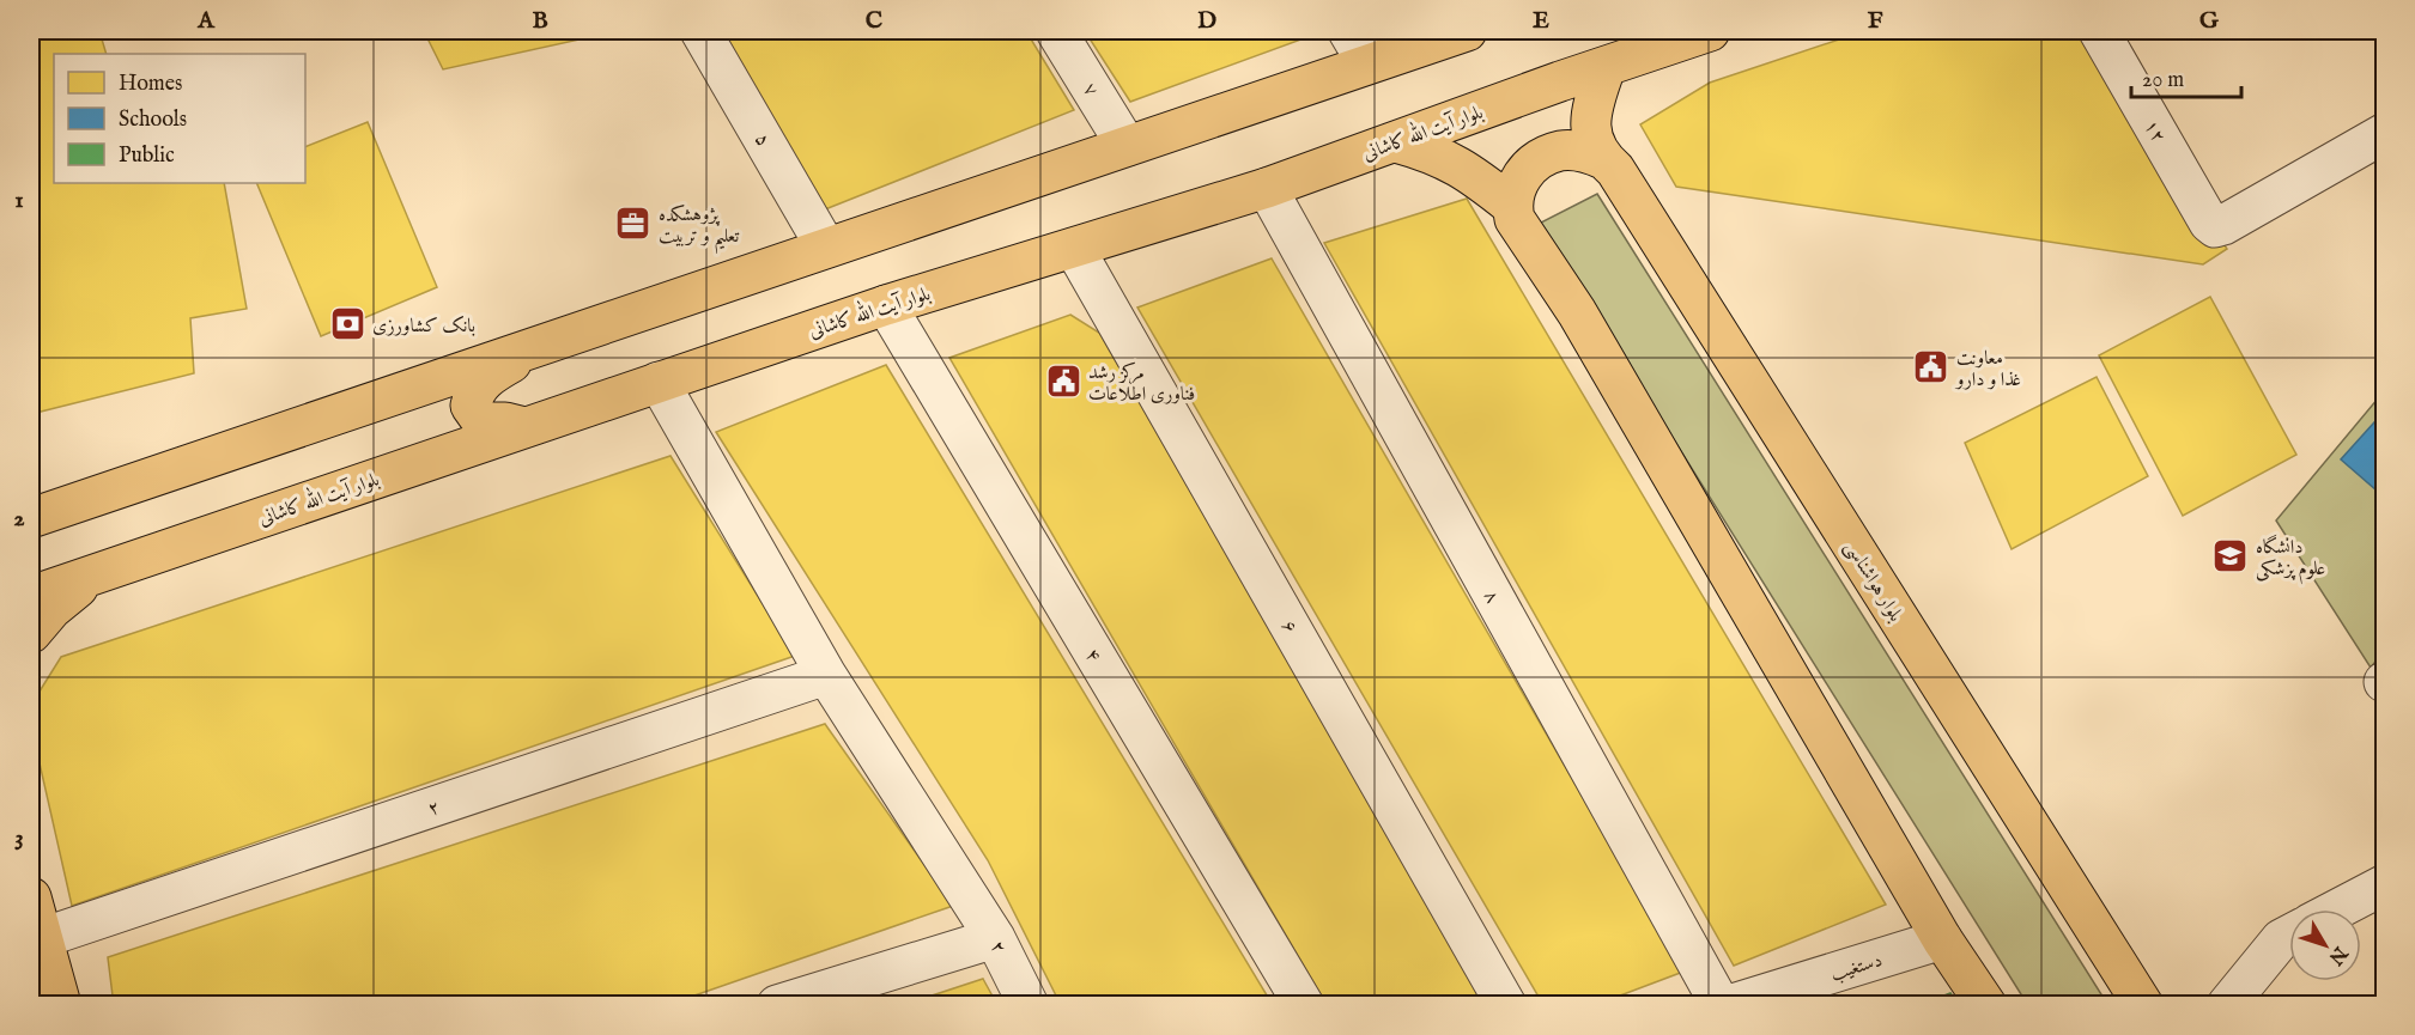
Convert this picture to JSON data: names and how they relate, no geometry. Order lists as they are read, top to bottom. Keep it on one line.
{"streets":{"main road":["بلوار آیت الله کاشانی","بلوار هواشناسی"],"street":["۷","۱۲","۵","۸","۶","۴","۲","دستغیب"]},"crossings":[["بلوار آیت الله کاشانی","بلوار هواشناسی"],["بلوار آیت الله کاشانی","۸"],["بلوار آیت الله کاشانی","۶"],["بلوار آیت الله کاشانی","۴"],["بلوار آیت الله کاشانی","۲"]],"places":{"office":["پژوهشکده تعلیم و تربیت"],"bank":["بانک کشاورزی"],"public building":["معاونت غذا و دارو","مرکز رشد فناوری اطلاعات"],"school or university":["دانشگاه علوم پزشکی"]},"legend":["Homes","Schools","Public"],"scale_bar":"20 m","north":"bottom right","grid":{"columns":["A","B","C","D","E","F","G"],"rows":["1","2","3"]}}
